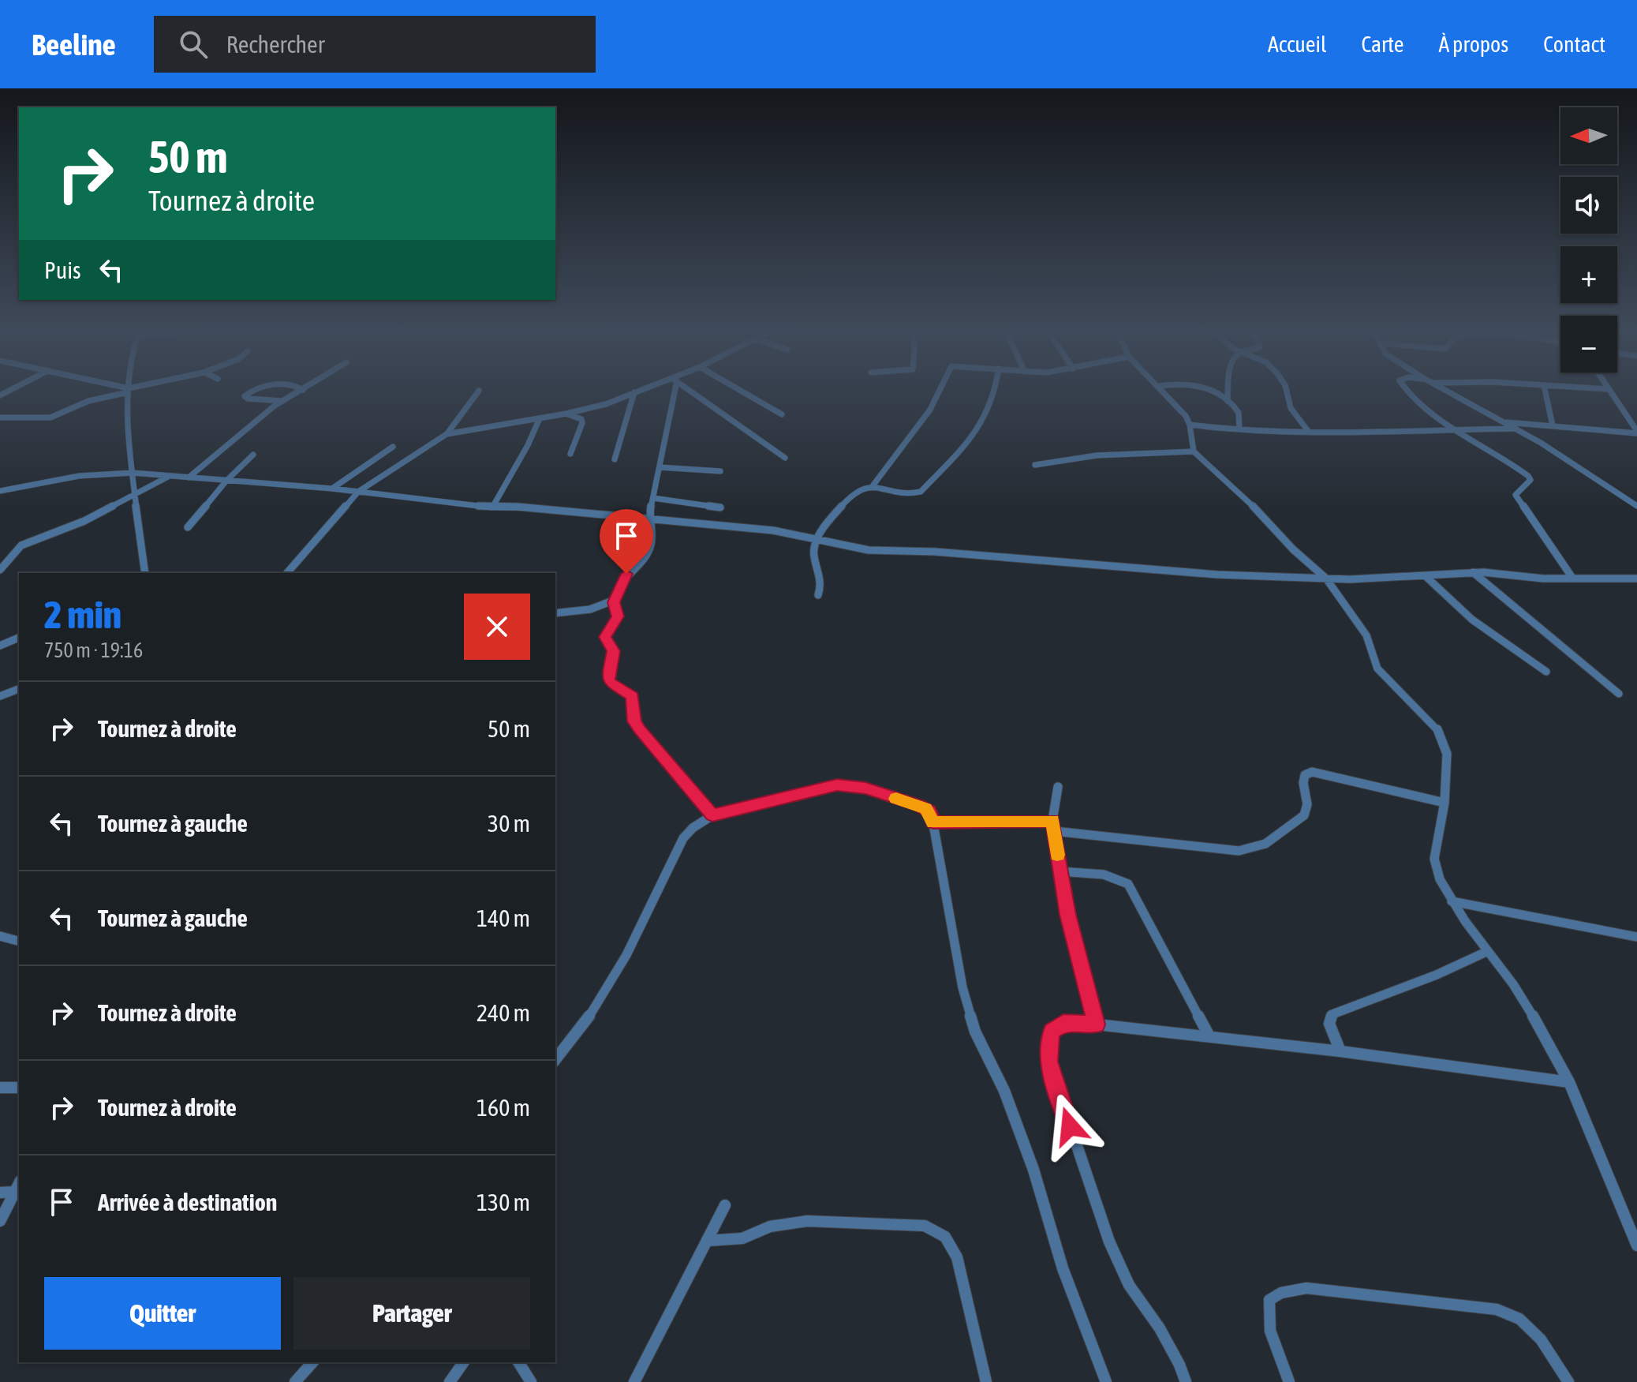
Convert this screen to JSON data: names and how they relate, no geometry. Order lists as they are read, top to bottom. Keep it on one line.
{"north":"left","page":{"header":"Beeline","search":"Rechercher","nav":["Accueil","Carte","À propos","Contact"],"map_buttons":["+","−"],"turn":["50 m","Tournez à droite"],"then":"Puis","heading":["2 min","750 m · 19:16"],"list":[{"name":"Tournez à droite","value":"50 m"},{"name":"Tournez à gauche","value":"30 m"},{"name":"Tournez à gauche","value":"140 m"},{"name":"Tournez à droite","value":"240 m"},{"name":"Tournez à droite","value":"160 m"},{"name":"Arrivée à destination","value":"130 m"}],"buttons":["Quitter","Partager"]}}
